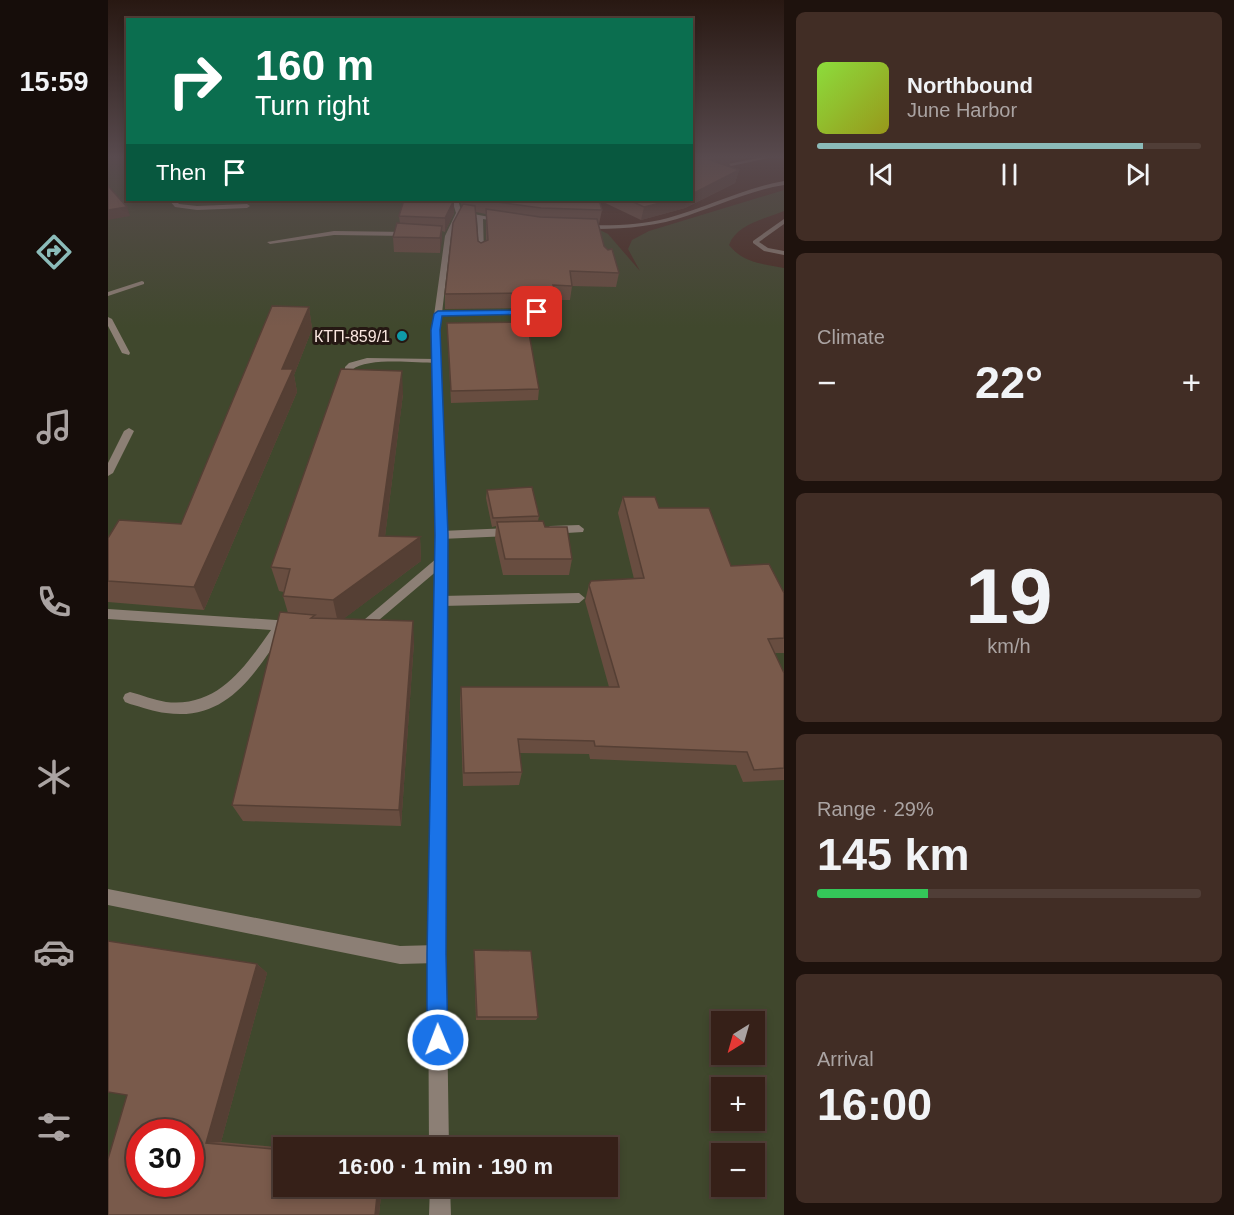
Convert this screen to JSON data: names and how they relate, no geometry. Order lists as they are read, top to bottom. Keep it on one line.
{"places":["КТП-859/1"],"north":"bottom left","page":{"tabs":"15:59","turn":["160 m","Turn right"],"song":["Northbound","June Harbor"],"then":"Then","tile":["Climate",["19","km/h"],["Range · 29%","145 km"],["Arrival","16:00"]],"heat":["−","22°","+"],"map_buttons":["+","−"],"limit":"30","trip":"16:00 · 1 min · 190 m"}}
